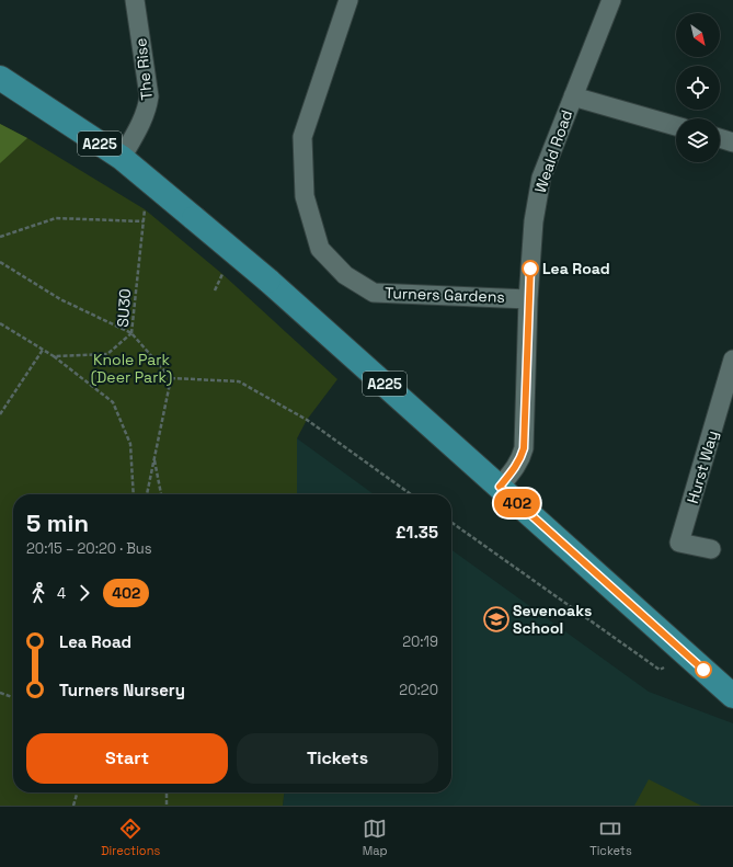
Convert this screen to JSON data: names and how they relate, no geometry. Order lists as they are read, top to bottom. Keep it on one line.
{"streets":{"main road":["A225"],"street":["The Rise","Weald Road","Turners Gardens","Hurst Way"],"path":["SU30"]},"crossings":[["The Rise","A225"],["A225","Weald Road"],["A225","SU30"],["Weald Road","Turners Gardens"]],"parks":["Knole Park (Deer Park)"],"places":{"other":["Lea Road"],"school or university":["Sevenoaks School"]},"lines":["bus line 402"],"north":"bottom right","page":{"on_map":"402","heading":["5 min","20:15 – 20:20 · Bus","£1.35"],"legs":["4","402"],"list":[{"name":"Lea Road","value":"20:19"},{"name":"Turners Nursery","value":"20:20"}],"buttons":["Start","Tickets"],"tabs":["Directions","Map","Tickets"]}}
